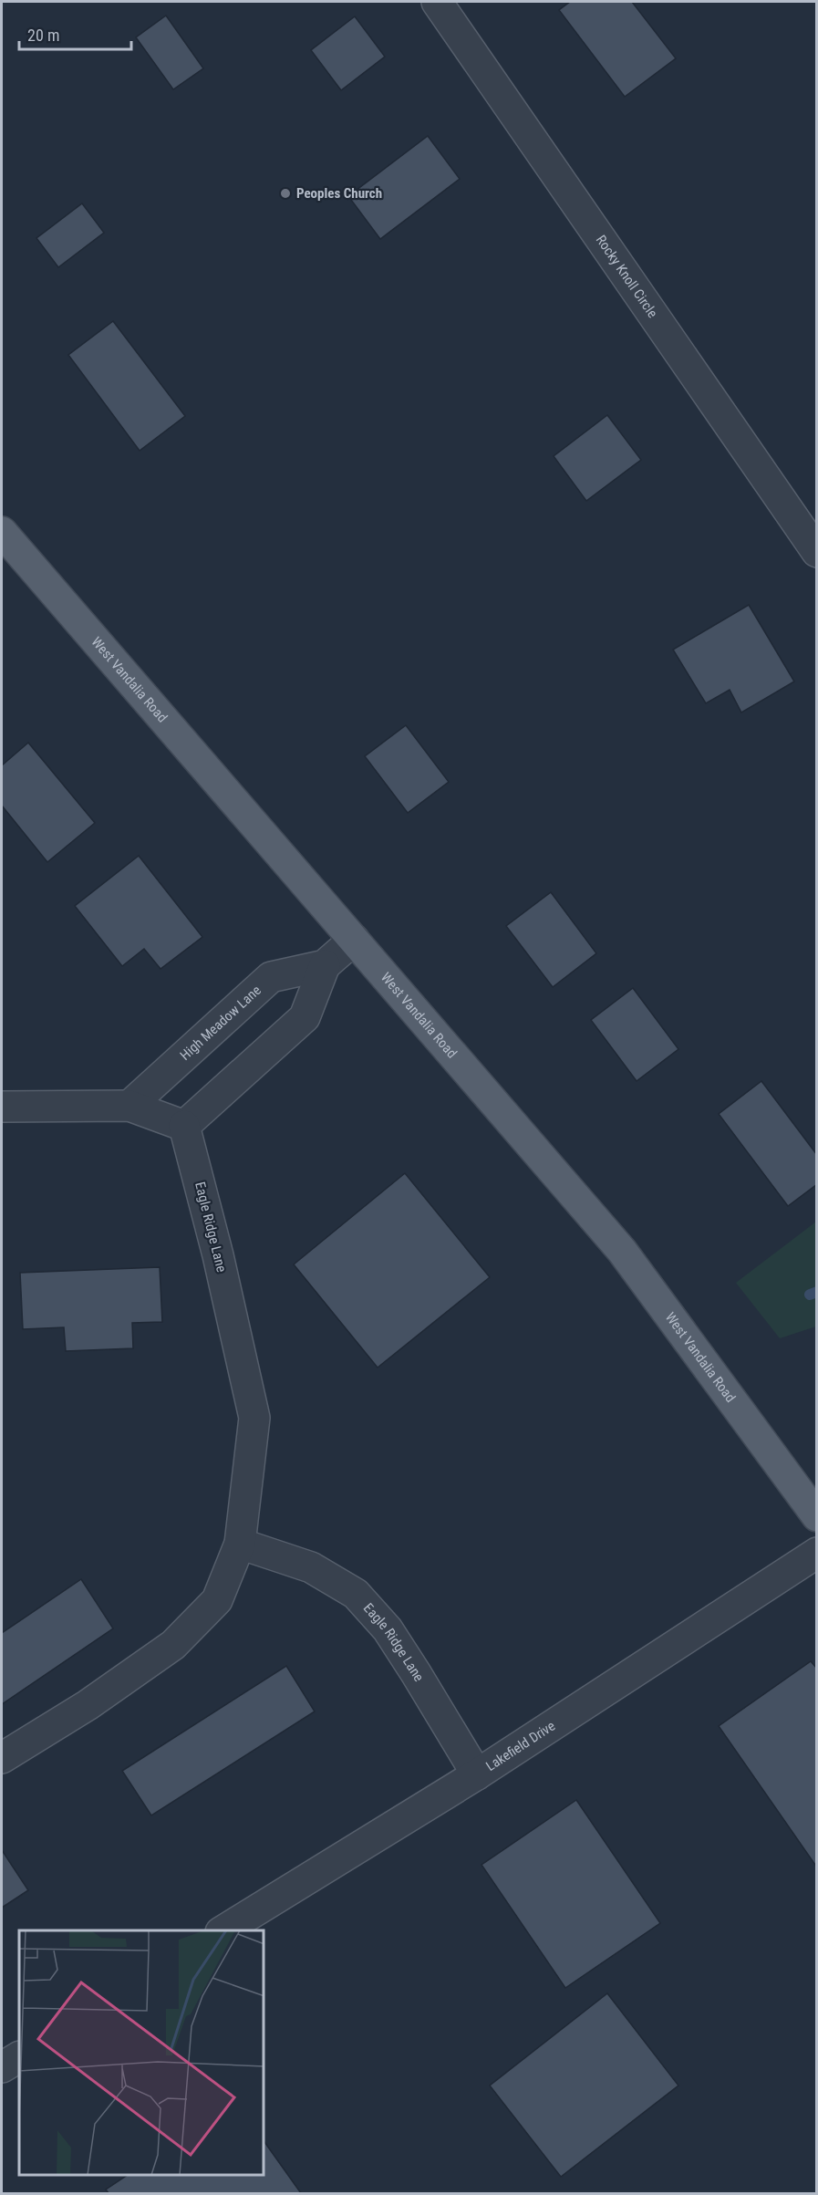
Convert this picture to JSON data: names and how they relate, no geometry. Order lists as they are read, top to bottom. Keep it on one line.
{"streets":{"main road":["West Vandalia Road"],"street":["Rocky Knoll Circle","High Meadow Lane","Eagle Ridge Lane","Lakefield Drive"]},"crossings":[["Eagle Ridge Lane","Lakefield Drive"]],"places":["Peoples Church"],"scale_bar":"20 m"}
